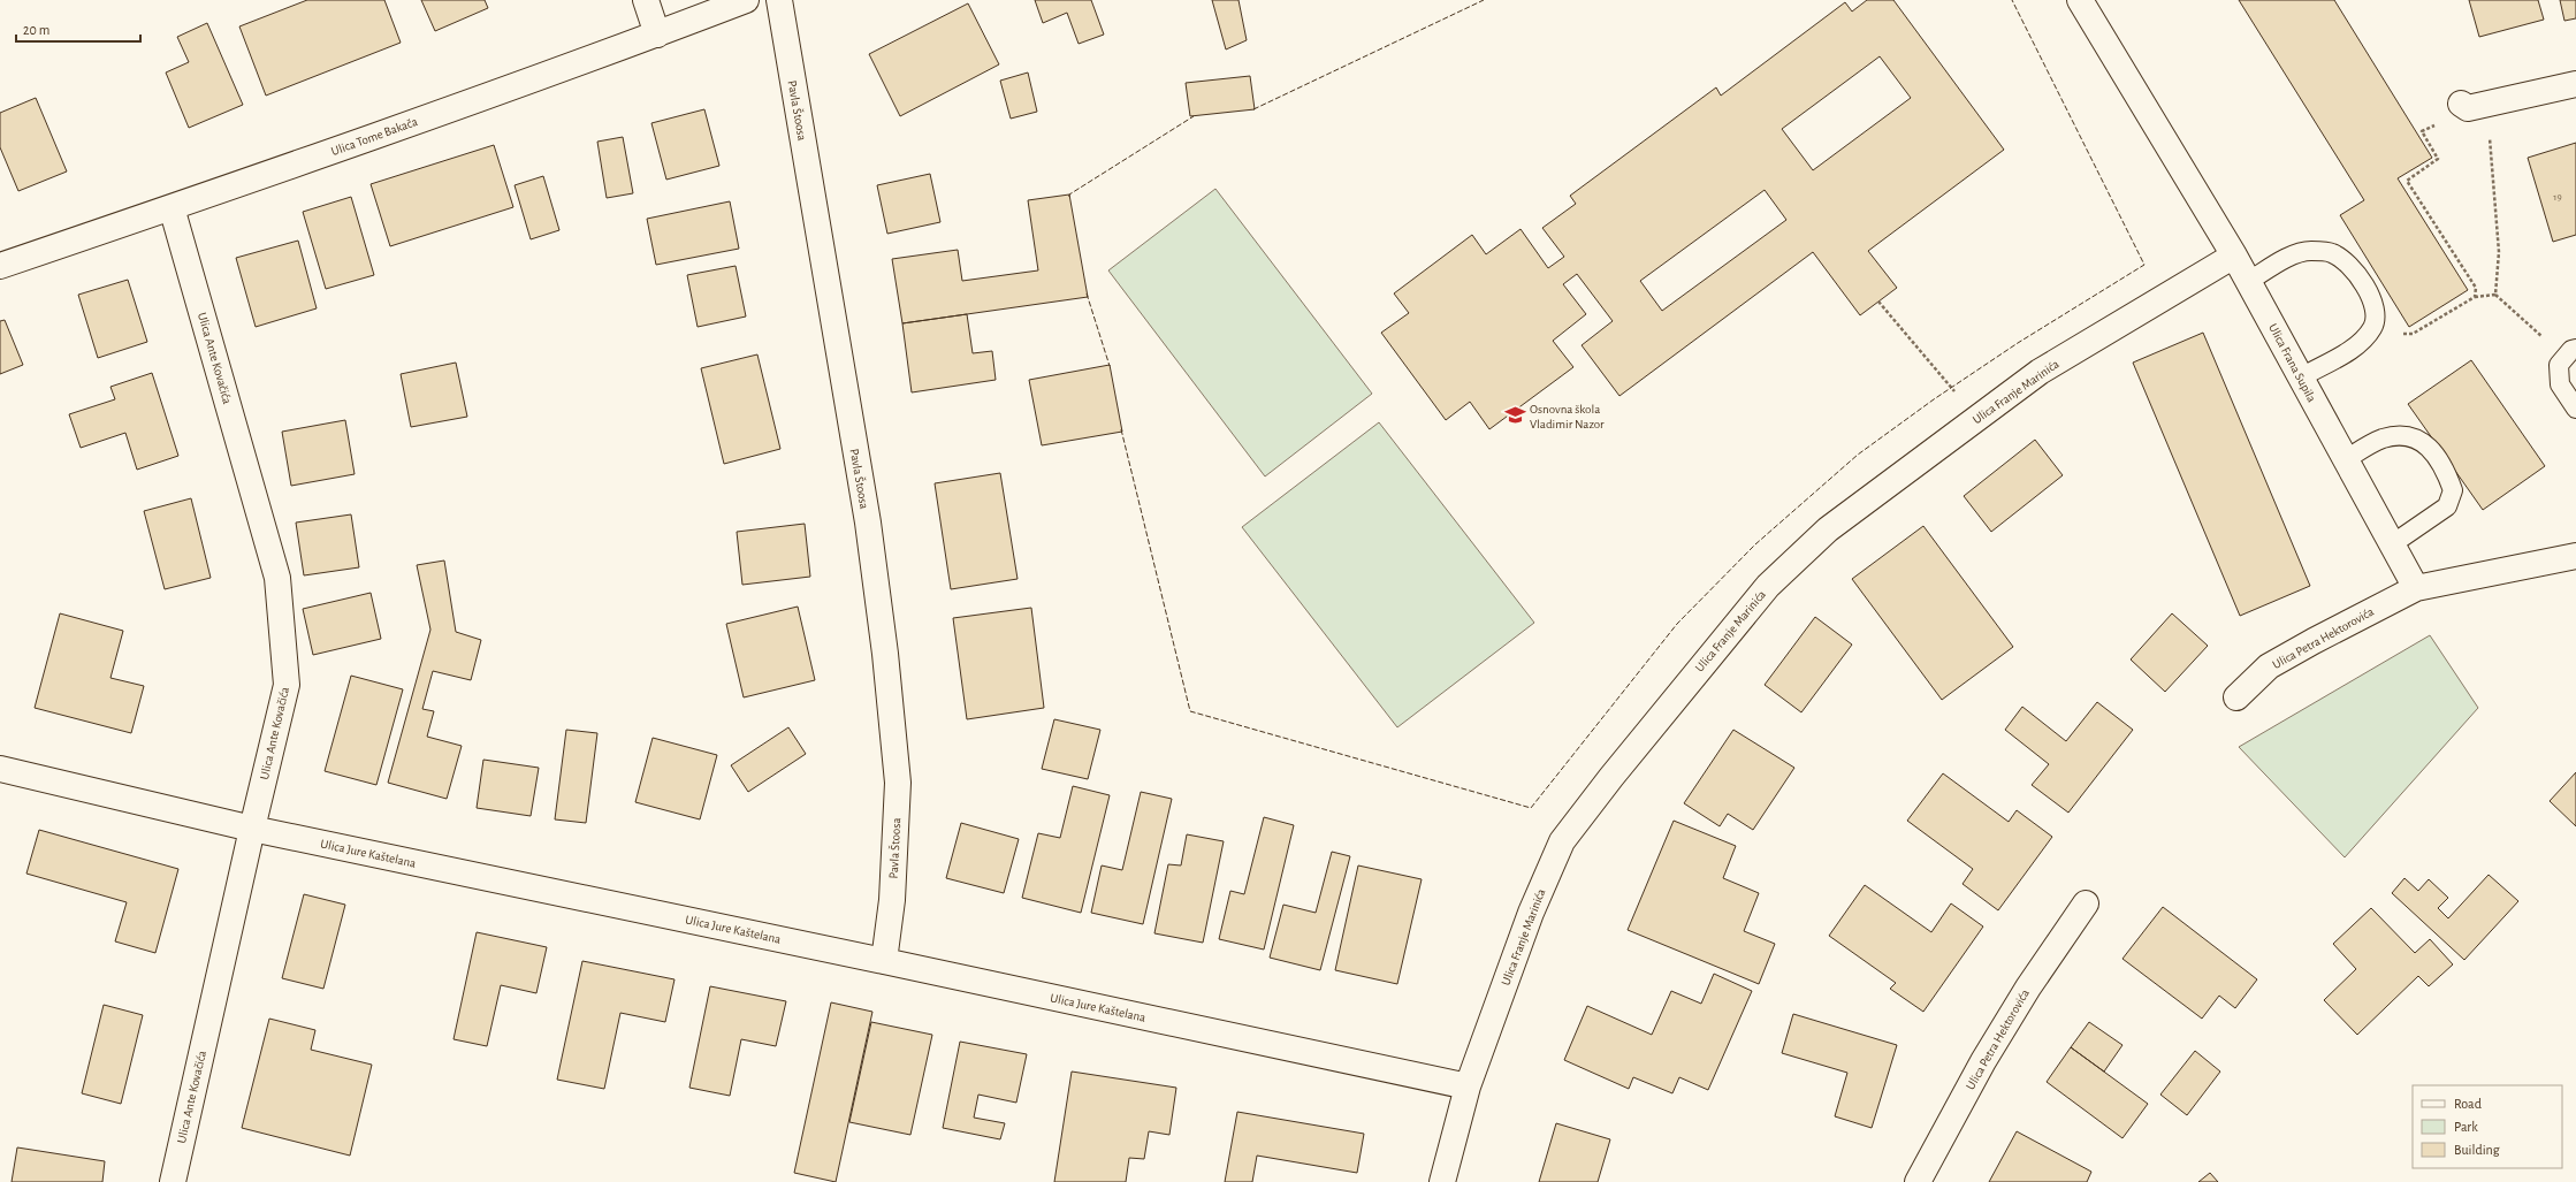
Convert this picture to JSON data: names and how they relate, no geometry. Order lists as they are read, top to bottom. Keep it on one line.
{"streets":{"street":["Pavla Štoosa","Ulica Tome Bakača","Ulica Ante Kovačića","Ulica Frana Supila","Ulica Franje Marinića","Ulica Petra Hektorovića","Ulica Jure Kaštelana"]},"crossings":[["Pavla Štoosa","Ulica Jure Kaštelana"],["Ulica Tome Bakača","Ulica Ante Kovačića"],["Ulica Ante Kovačića","Ulica Jure Kaštelana"],["Ulica Frana Supila","Ulica Franje Marinića"],["Ulica Frana Supila","Ulica Petra Hektorovića"],["Ulica Franje Marinića","Ulica Jure Kaštelana"]],"places":{"school or university":["Osnovna škola Vladimir Nazor"]},"house_numbers":["19"],"legend":["Road","Park","Building"],"scale_bar":"20 m"}
